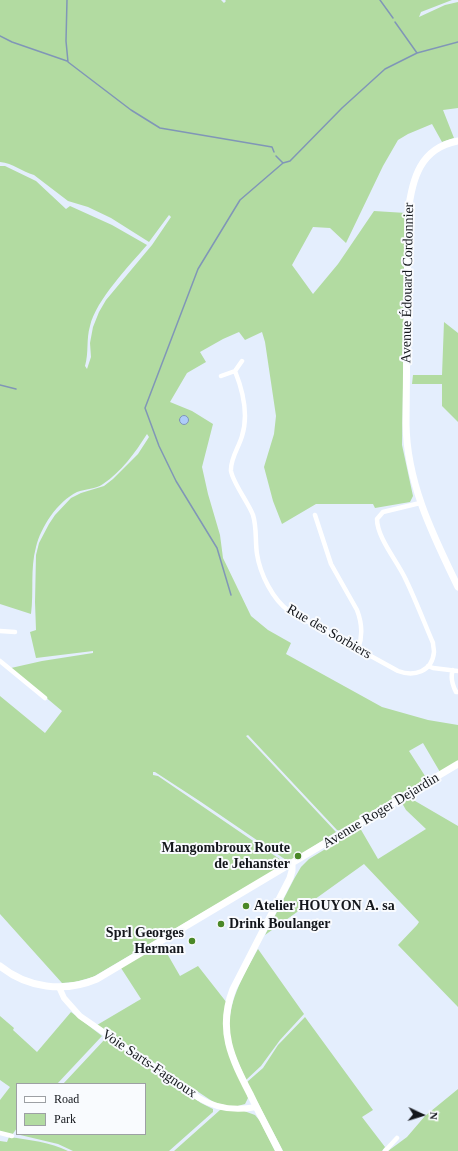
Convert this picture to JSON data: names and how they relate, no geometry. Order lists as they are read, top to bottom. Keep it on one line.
{"streets":{"main road":["Avenue Édouard Cordonnier","Avenue Roger Dejardin"],"street":["Rue des Sorbiers","Voie Sarts-Fagnoux"]},"crossings":[["Avenue Roger Dejardin","Voie Sarts-Fagnoux"]],"places":["Mangombroux Route de Jehanster","Atelier HOUYON A. sa","Drink Boulanger","Sprl Georges Herman"],"legend":["Road","Park"],"north":"right"}
